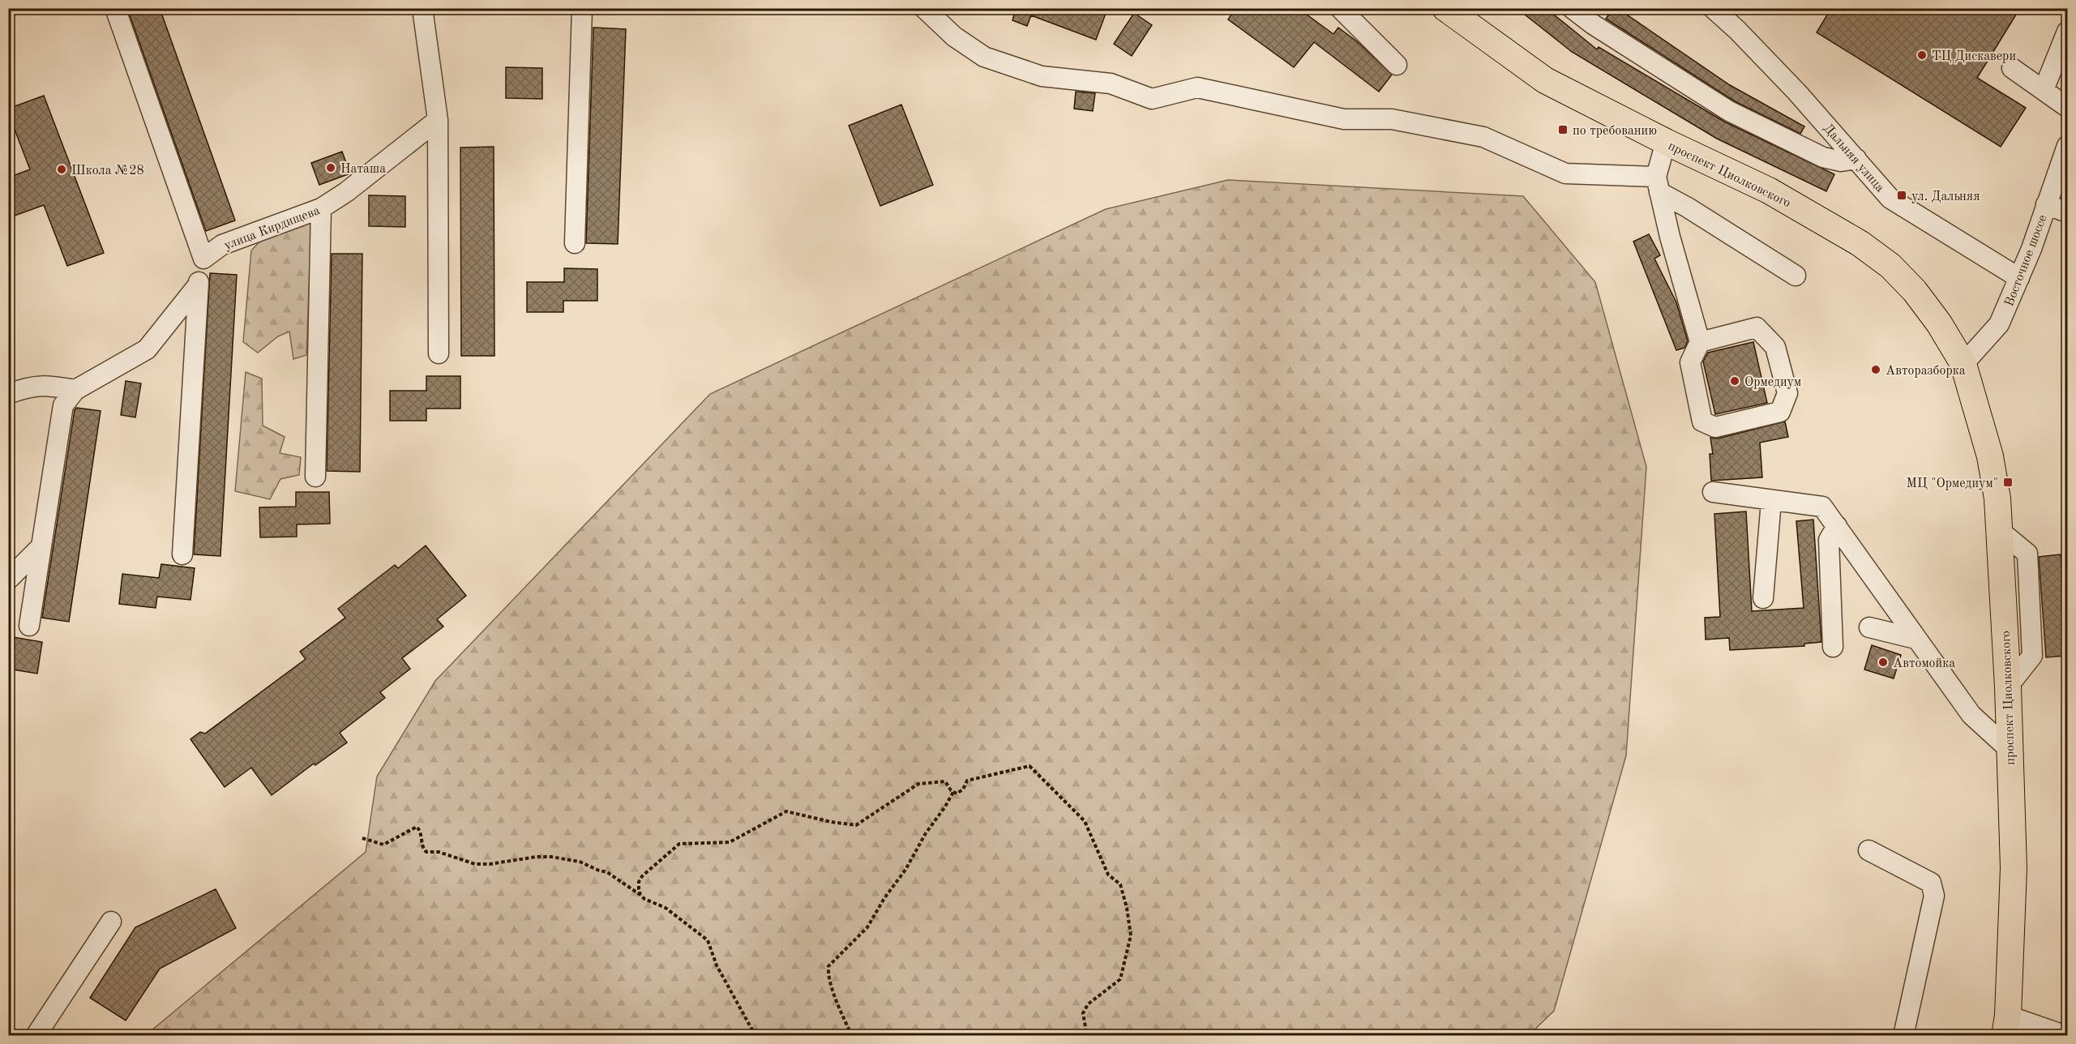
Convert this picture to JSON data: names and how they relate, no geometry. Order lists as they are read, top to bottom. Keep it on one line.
{"streets":{"main road":["проспект Циолковского"],"street":["Дальняя улица","улица Кирдищева","Восточное шоссе"]},"crossings":[["Дальняя улица","Восточное шоссе"],["проспект Циолковского","Восточное шоссе"]],"places":{"other":["ТЦ Дискавери","Наташа","Школа №28","Авторазборка","Ормедиум","Автомойка"],"transit":["по требованию","ул. Дальняя","МЦ \"Ормедиум\""]}}
